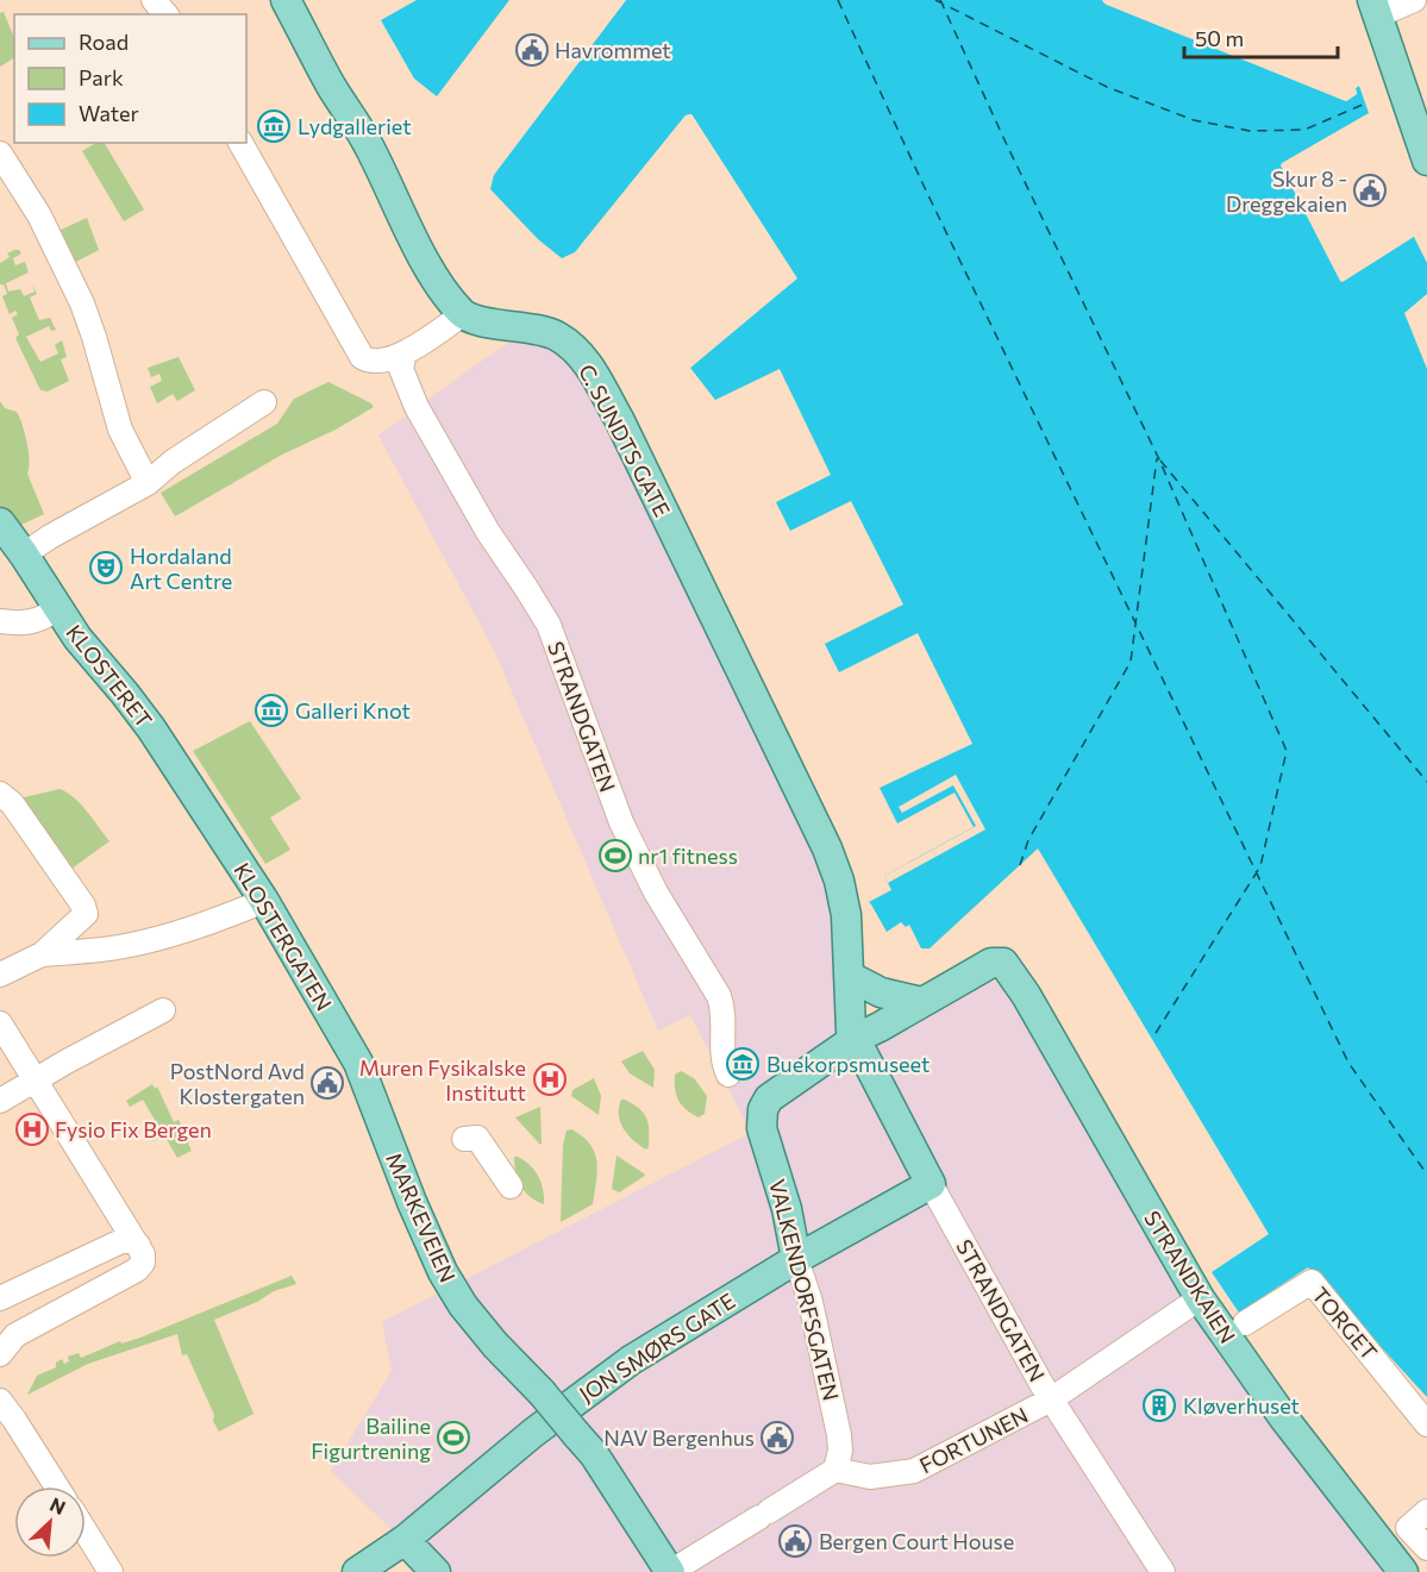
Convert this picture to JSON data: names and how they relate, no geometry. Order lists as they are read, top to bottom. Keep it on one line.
{"streets":{"main road":["C. SUNDTS GATE","KLOSTERET","STRANDGATEN","KLOSTERGATEN","MARKEVEIEN","STRANDKAIEN","VALKENDORFSGATEN","JON SMØRS GATE"],"street":["TORGET","FORTUNEN"]},"crossings":[["C. SUNDTS GATE","STRANDGATEN"],["C. SUNDTS GATE","VALKENDORFSGATEN"],["KLOSTERET","KLOSTERGATEN"],["STRANDGATEN","VALKENDORFSGATEN"],["STRANDGATEN","JON SMØRS GATE"],["STRANDGATEN","FORTUNEN"],["KLOSTERGATEN","MARKEVEIEN"],["STRANDKAIEN","FORTUNEN"],["VALKENDORFSGATEN","JON SMØRS GATE"],["VALKENDORFSGATEN","FORTUNEN"]],"places":{"public building":["Havrommet","Skur 8 - Dreggekaien","PostNord Avd Klostergaten","NAV Bergenhus","Bergen Court House"],"museum":["Lydgalleriet","Galleri Knot","Buekorpsmuseet"],"theatre":["Hordaland Art Centre"],"sports":["nr1 fitness","Bailine Figurtrening"],"hospital":["Muren Fysikalske Institutt","Fysio Fix Bergen"],"building":["Kløverhuset"]},"legend":["Road","Park","Water"],"scale_bar":"50 m","north":"top right"}
